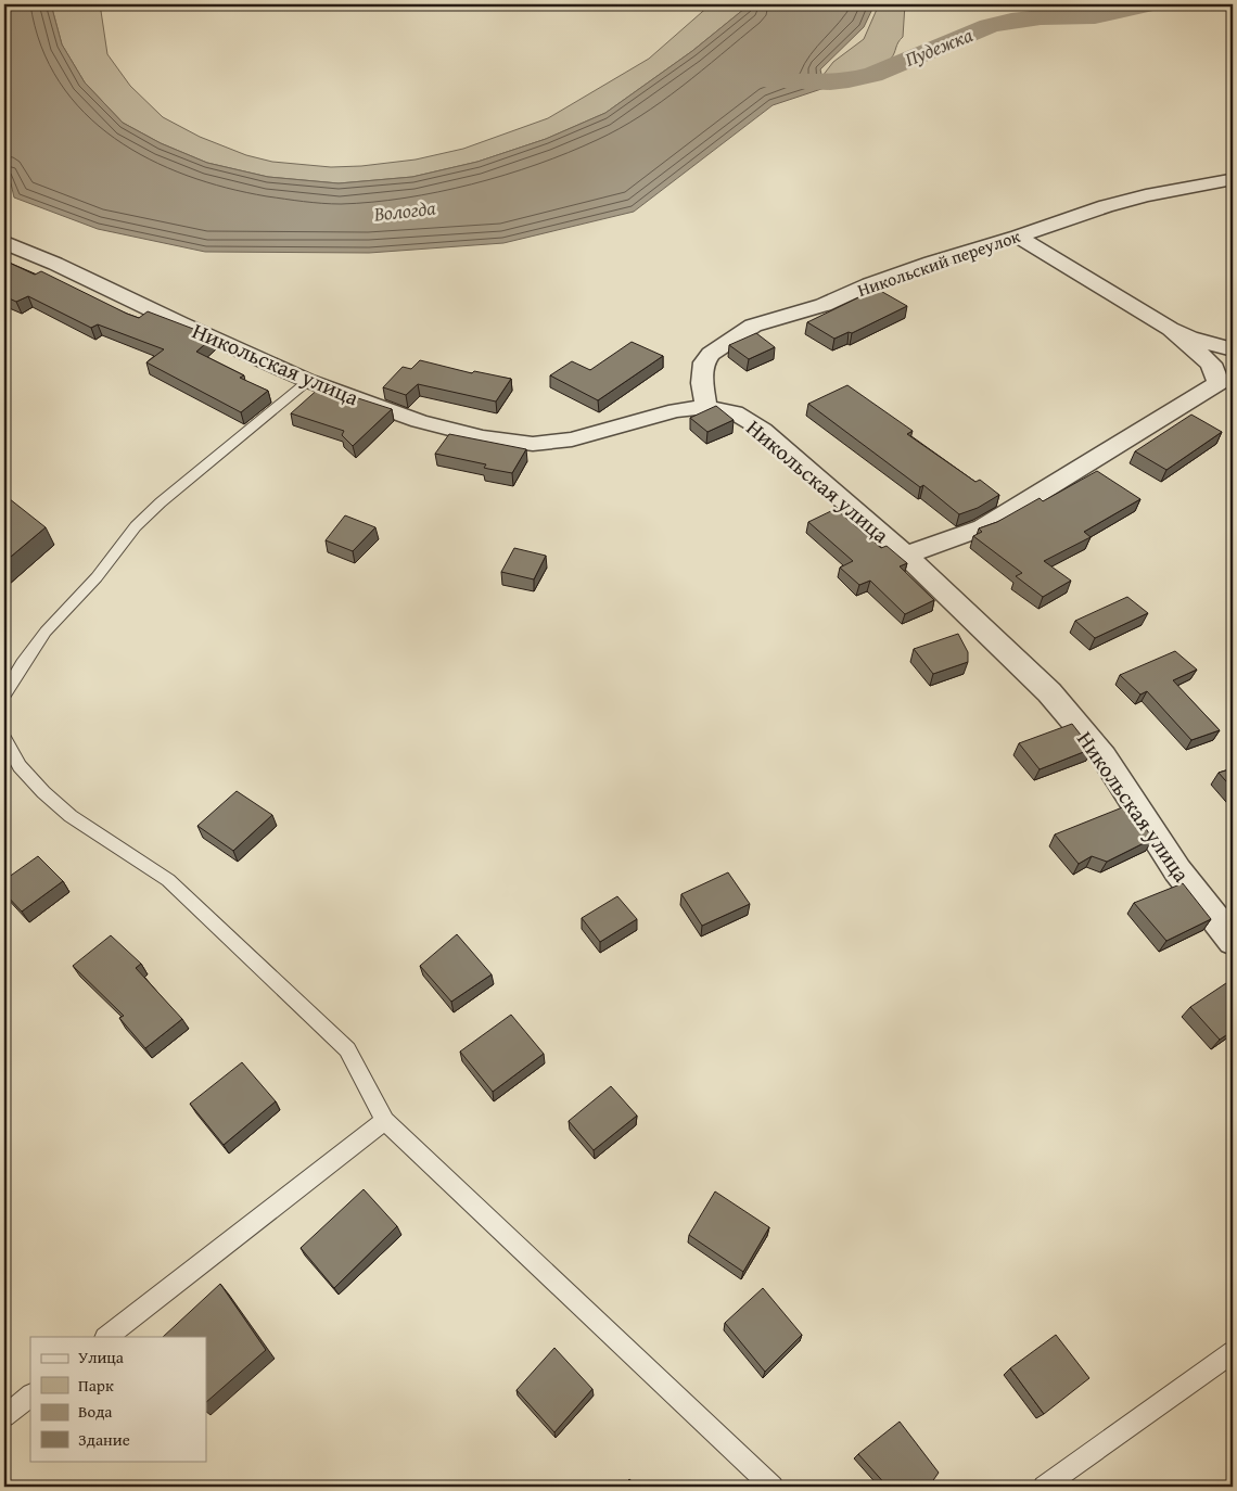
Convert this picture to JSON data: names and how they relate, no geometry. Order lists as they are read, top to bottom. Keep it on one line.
{"streets":{"street":["Никольский переулок","Никольская улица"]},"crossings":[["Никольский переулок","Никольская улица"]],"water":["Пудежка","Вологда"],"legend":["Улица","Парк","Вода","Здание"]}
